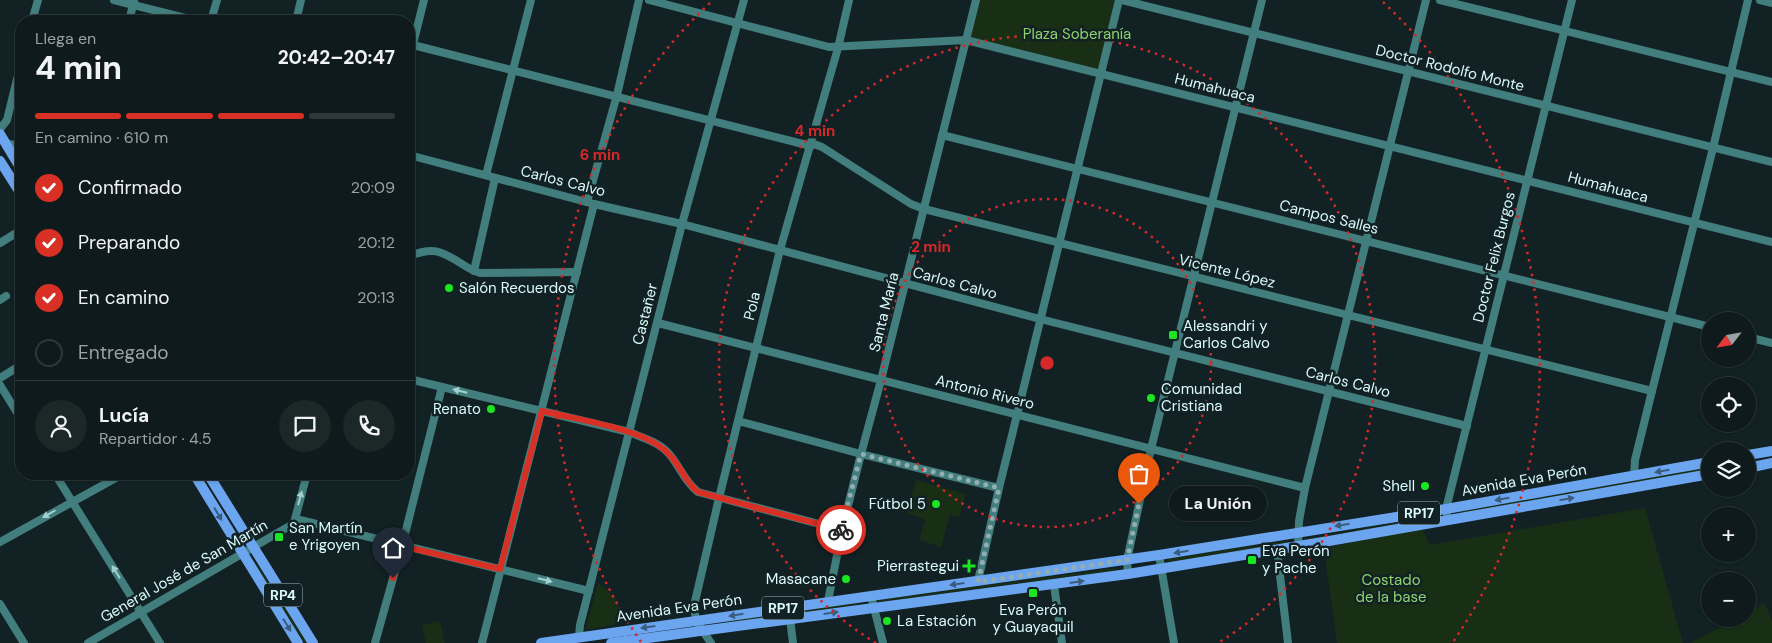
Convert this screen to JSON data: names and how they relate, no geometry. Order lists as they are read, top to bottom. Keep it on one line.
{"streets":{"main road":["Avenida Eva Perón","RP17","RP4"],"street":["Doctor Rodolfo Monte","Humahuaca","Carlos Calvo","Campos Salles","Doctor Felix Burgos","Vicente López","Pola","Santa María","Castañer","Antonio Rivero","General José de San Martín"]},"crossings":[["Doctor Rodolfo Monte","Doctor Felix Burgos"],["Humahuaca","Doctor Felix Burgos"],["Humahuaca","Pola"],["Humahuaca","Santa María"],["Humahuaca","Castañer"],["Carlos Calvo","Doctor Felix Burgos"],["Carlos Calvo","Pola"],["Carlos Calvo","Santa María"],["Carlos Calvo","Castañer"],["Campos Salles","Doctor Felix Burgos"],["Campos Salles","Santa María"],["Doctor Felix Burgos","Vicente López"],["Doctor Felix Burgos","Avenida Eva Perón"],["Vicente López","Pola"],["Vicente López","Santa María"],["Vicente López","Castañer"],["Pola","Antonio Rivero"],["Pola","Avenida Eva Perón"],["Santa María","Antonio Rivero"],["Santa María","Avenida Eva Perón"],["Castañer","Antonio Rivero"],["Castañer","Avenida Eva Perón"],["General José de San Martín","RP4"]],"parks":["Plaza Soberanía","Costado de la base"],"places":{"other":["Salón Recuerdos","Comunidad Cristiana","Renato","Shell","Fútbol 5","La Unión","Masacane","La Estación"],"transit":["Alessandri y Carlos Calvo","San Martín e Yrigoyen","Eva Perón y Pache","Eva Perón y Guayaquil"],"health":["Pierrastegui"]},"north":"bottom left","page":{"heading":["4 min","Llega en","20:42–20:47"],"panel":["Lucía","Repartidor · 4.5"],"bar":"En camino · 610 m","list":[["Confirmado","20:09"],["Preparando","20:12"],["En camino","20:13"],"Entregado"],"map_buttons":["+","−"],"bubble":"La Unión"},"rings":["4 min","6 min","2 min"]}
